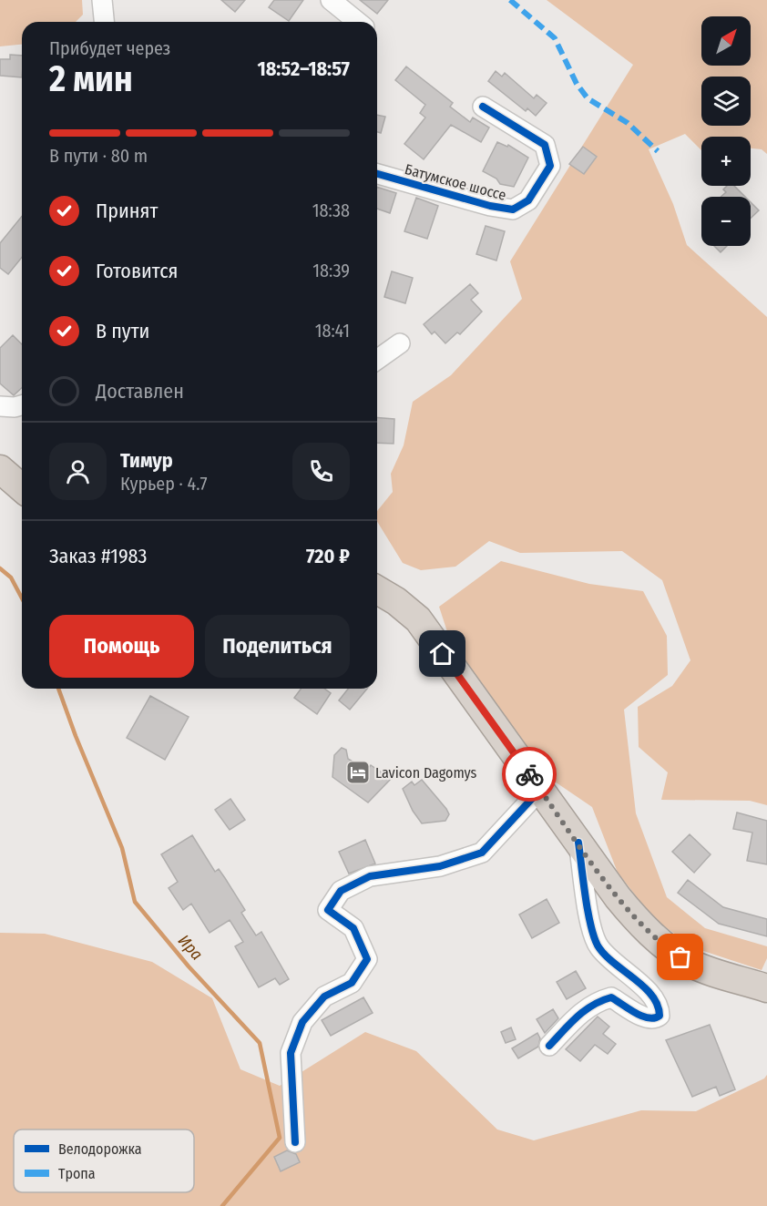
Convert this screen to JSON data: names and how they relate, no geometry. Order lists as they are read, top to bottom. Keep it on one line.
{"streets":{"street":["Батумское шоссе"]},"water":["Ира"],"places":{"hotel":["Lavicon Dagomys"]},"legend":["Велодорожка","Тропа"],"north":"top right","page":{"map_buttons":["+","−"],"heading":["2 мин","Прибудет через","18:52–18:57"],"panel":["Тимур","Курьер · 4.7","Заказ #1983","720 ₽"],"bar":"В пути · 80 m","list":[["Принят","18:38"],["Готовится","18:39"],["В пути","18:41"],"Доставлен"],"buttons":["Помощь","Поделиться"]}}
